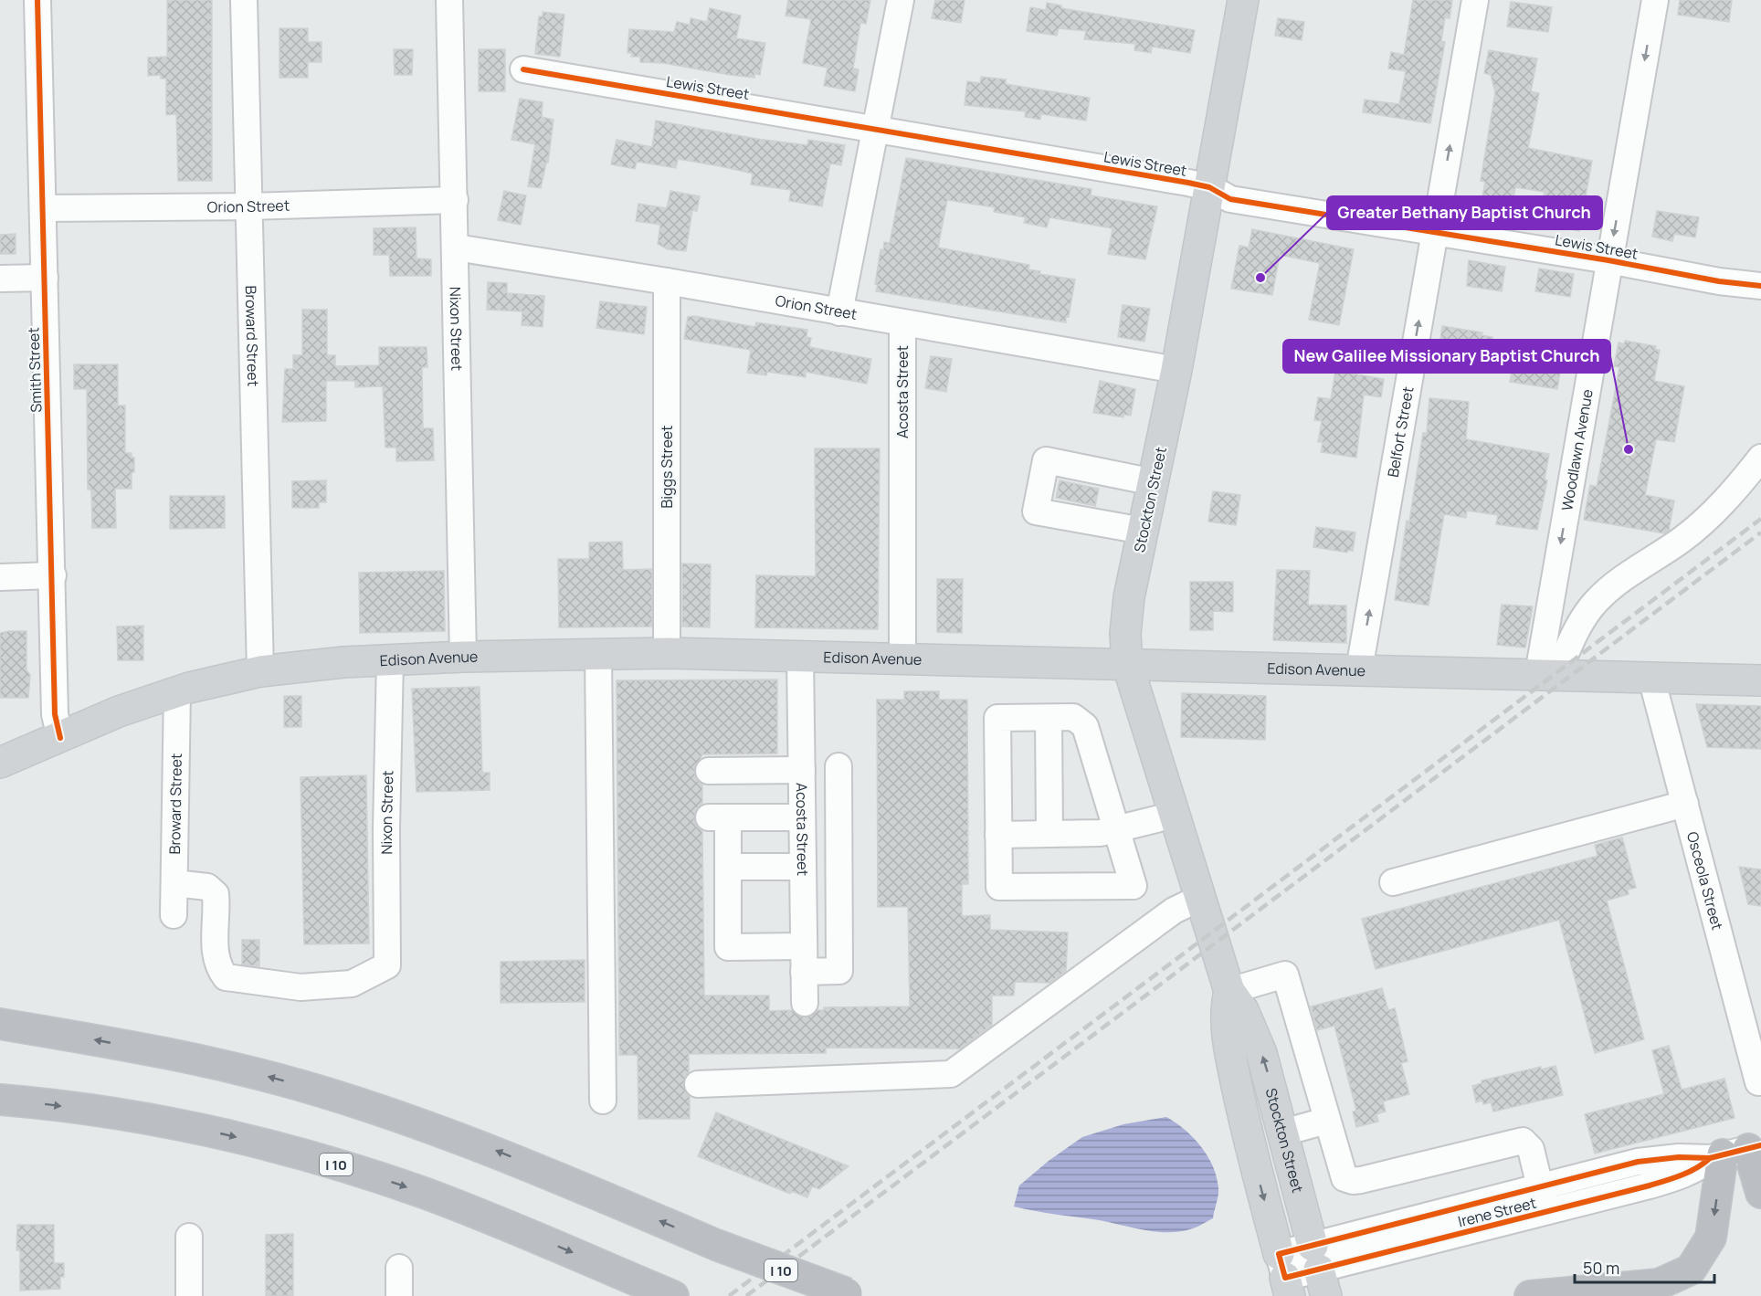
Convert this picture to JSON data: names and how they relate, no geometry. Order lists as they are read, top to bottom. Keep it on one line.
{"streets":{"highway":["I 10"],"main road":["Stockton Street","Edison Avenue"],"street":["Lewis Street","Orion Street","Nixon Street","Broward Street","Smith Street","Acosta Street","Belfort Street","Woodlawn Avenue","Biggs Street","Osceola Street","Irene Street"]},"crossings":[["Lewis Street","Belfort Street"],["Lewis Street","Woodlawn Avenue"],["Lewis Street","Stockton Street"],["Orion Street","Nixon Street"],["Orion Street","Broward Street"],["Orion Street","Smith Street"],["Orion Street","Acosta Street"],["Orion Street","Biggs Street"],["Orion Street","Stockton Street"],["Nixon Street","Broward Street"],["Nixon Street","Edison Avenue"],["Broward Street","Edison Avenue"],["Smith Street","Edison Avenue"],["Acosta Street","Edison Avenue"],["Belfort Street","Edison Avenue"],["Woodlawn Avenue","Edison Avenue"],["Biggs Street","Edison Avenue"],["Stockton Street","Edison Avenue"],["Stockton Street","Irene Street"],["Edison Avenue","Osceola Street"]],"one_way":["Belfort Street","Woodlawn Avenue"],"places":["Greater Bethany Baptist Church","New Galilee Missionary Baptist Church"],"scale_bar":"50 m"}
